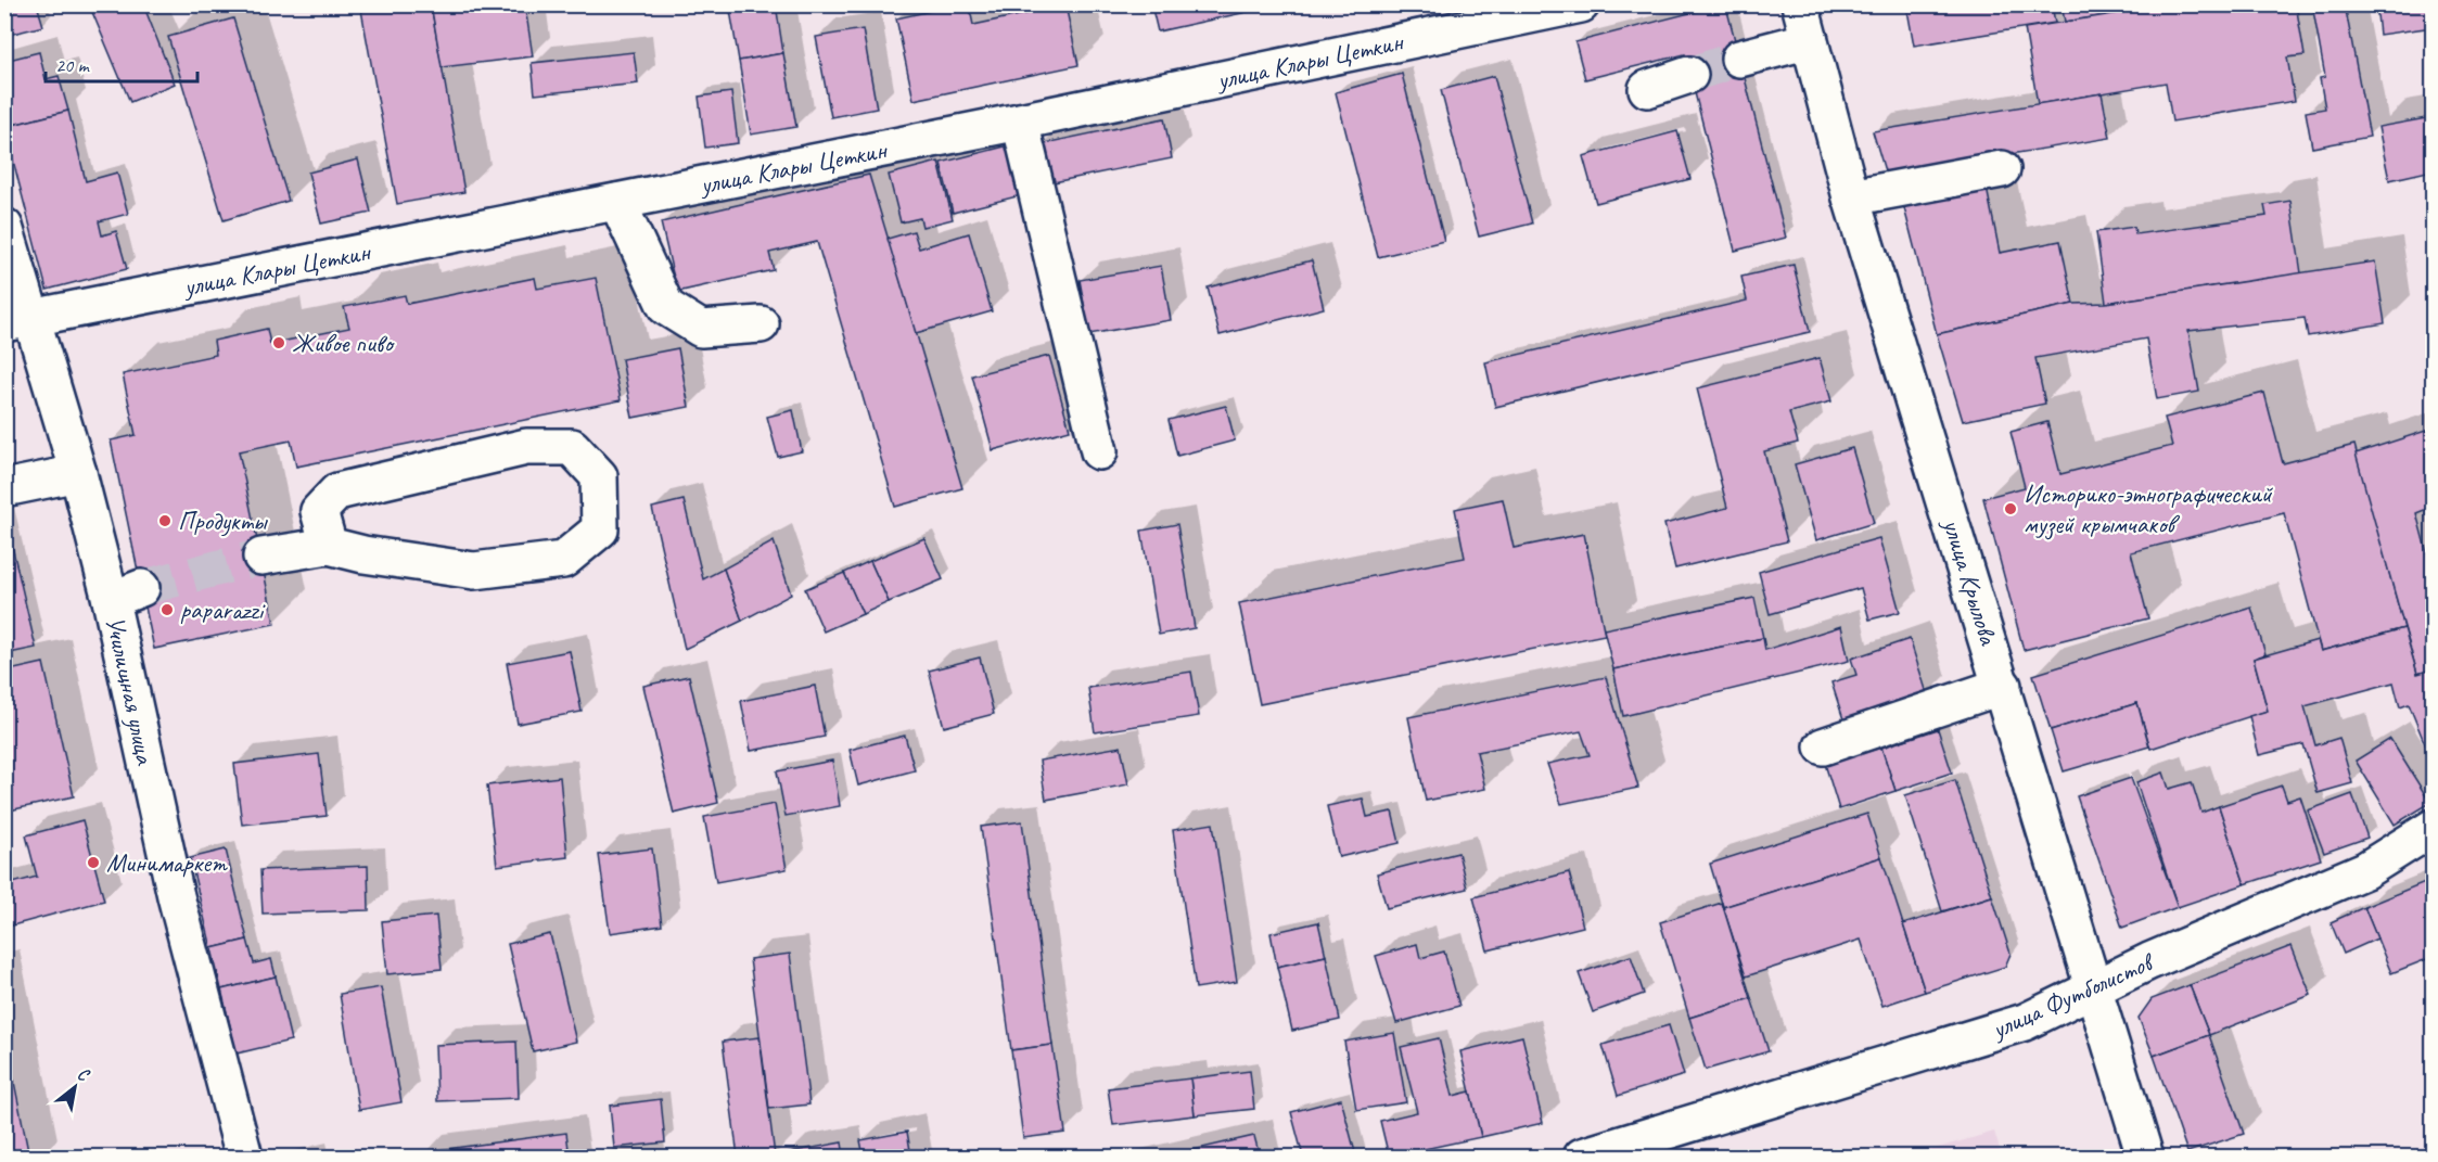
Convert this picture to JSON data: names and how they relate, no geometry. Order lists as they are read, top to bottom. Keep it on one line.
{"streets":{"street":["улица Клары Цеткин","улица Крылова","Училищная улица","улица Футболистов"]},"crossings":[["улица Клары Цеткин","Училищная улица"],["улица Крылова","улица Футболистов"]],"places":["Живое пиво","Историко-этнографический музей крымчаков","Продукты","paparazzi","Минимаркет"],"scale_bar":"20 m","north":"top right"}
